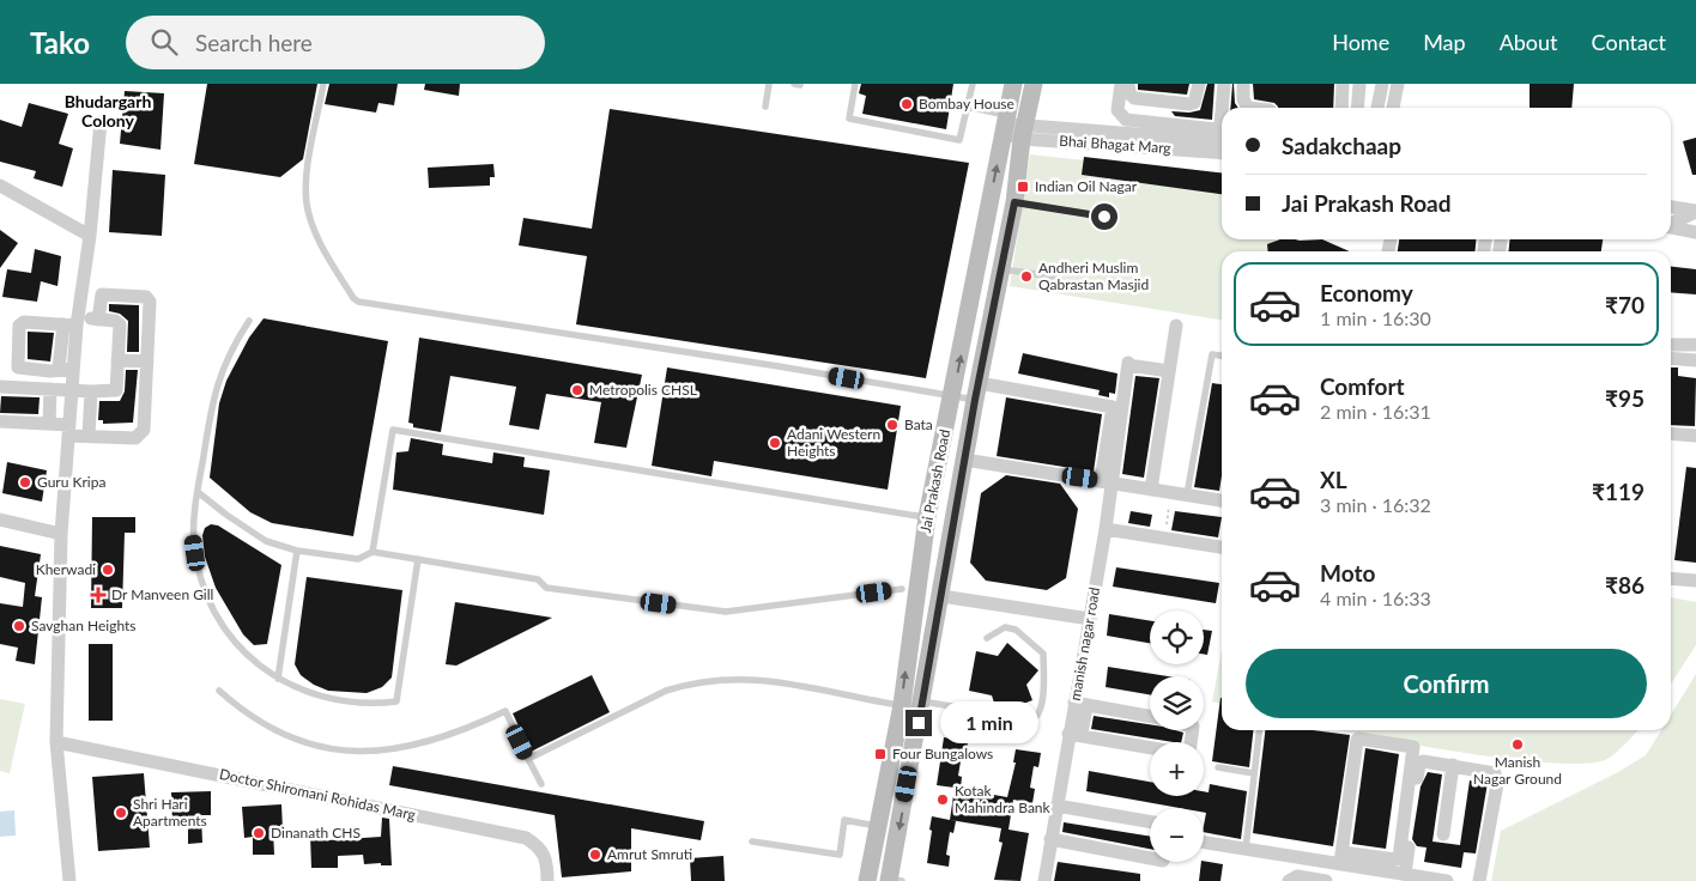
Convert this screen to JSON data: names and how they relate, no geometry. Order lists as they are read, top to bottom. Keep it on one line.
{"streets":{"main road":["Jai Prakash Road"],"street":["manish nagar road","Doctor Shiromani Rohidas Marg"]},"crossings":[["Jai Prakash Road","manish nagar road"]],"districts":["Bhudargarh Colony"],"places":{"other":["Bombay House","Andheri Muslim Qabrastan Masjid","Metropolis CHSL","Bata","Adani Western Heights","Guru Kripa","Kherwadi","Savghan Heights","Manish Nagar Ground","Kotak Mahindra Bank","Shri Hari Apartments","Dinanath CHS","Amrut Smruti"],"transit":["Indian Oil Nagar","Four Bungalows"],"health":["Dr Manveen Gill"]},"page":{"header":"Tako","search":"Search here","nav":["Home","Map","About","Contact"],"banner":["Sadakchaap","Jai Prakash Road"],"list":[{"name":"Economy","note":"1 min · 16:30","value":"₹70"},{"name":"Comfort","note":"2 min · 16:31","value":"₹95"},{"name":"XL","note":"3 min · 16:32","value":"₹119"},{"name":"Moto","note":"4 min · 16:33","value":"₹86"}],"map_buttons":["+","−"],"buttons":"Confirm","bubble":"1 min"}}
